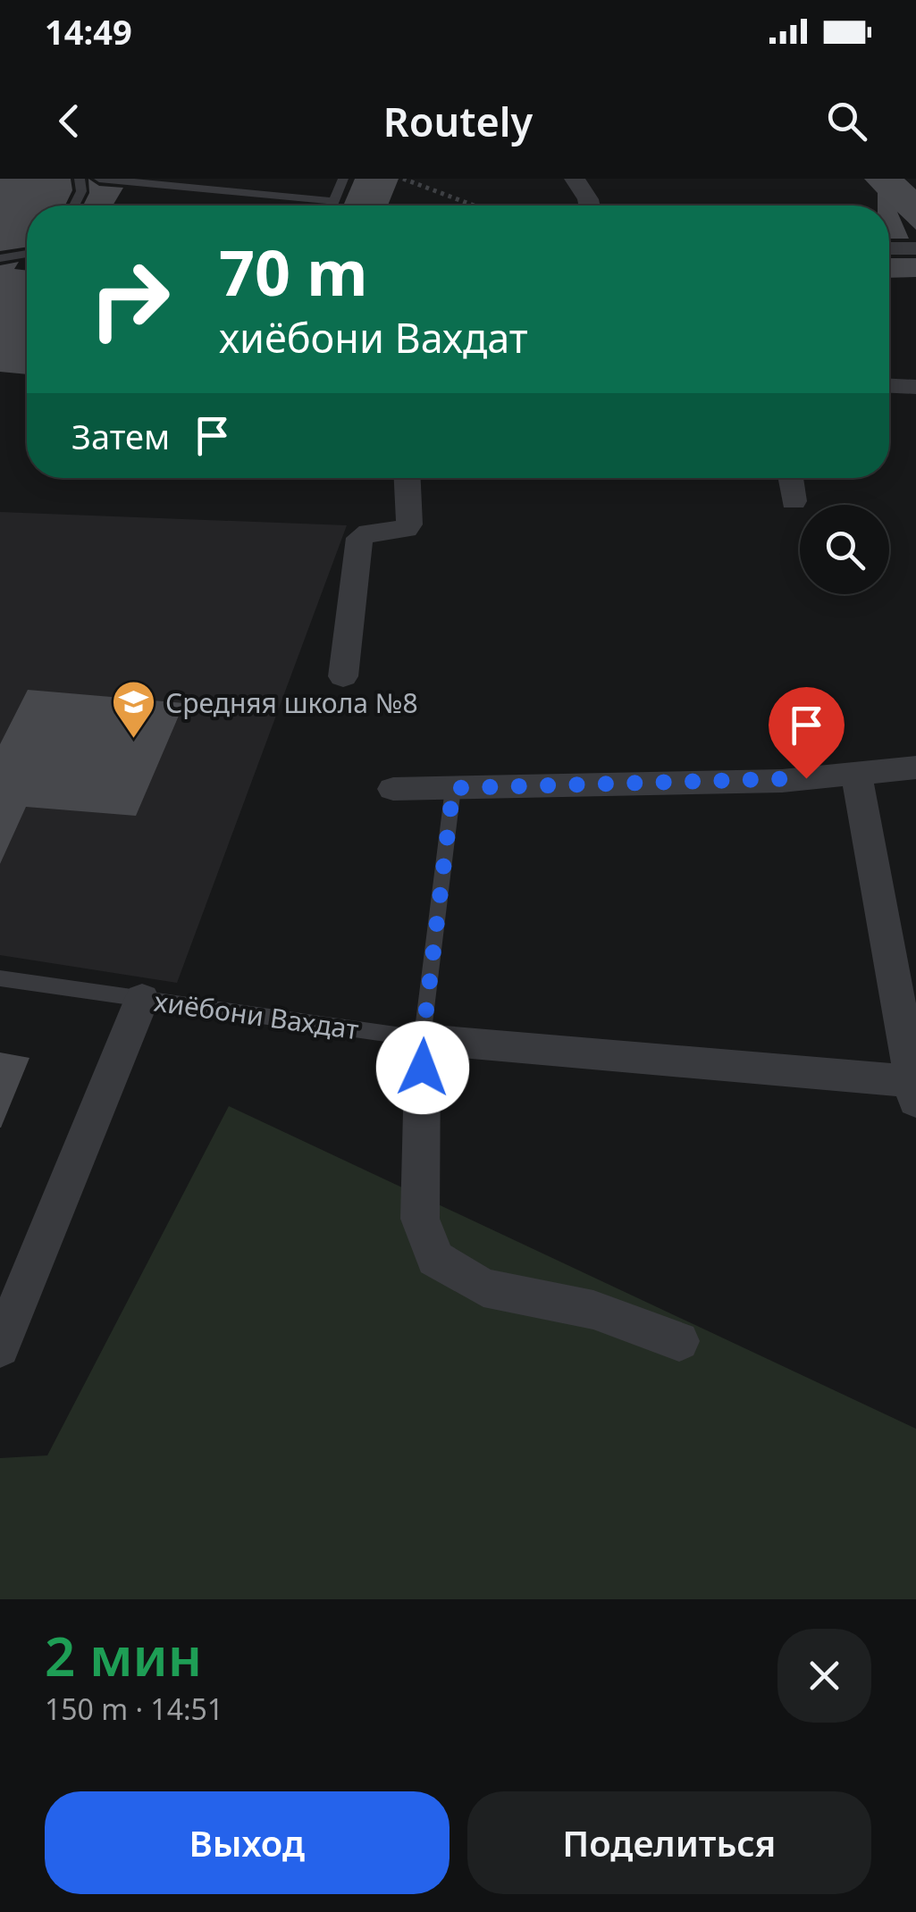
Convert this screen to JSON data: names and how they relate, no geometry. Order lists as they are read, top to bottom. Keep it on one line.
{"streets":{"lane":["хиёбони Вахдат"]},"places":{"school or university":["Средняя школа №8"]},"page":{"status":"14:49","header":"Routely","turn":["70 m","хиёбони Вахдат"],"then":"Затем","heading":["2 мин","150 m · 14:51"],"buttons":["Выход","Поделиться"]}}
